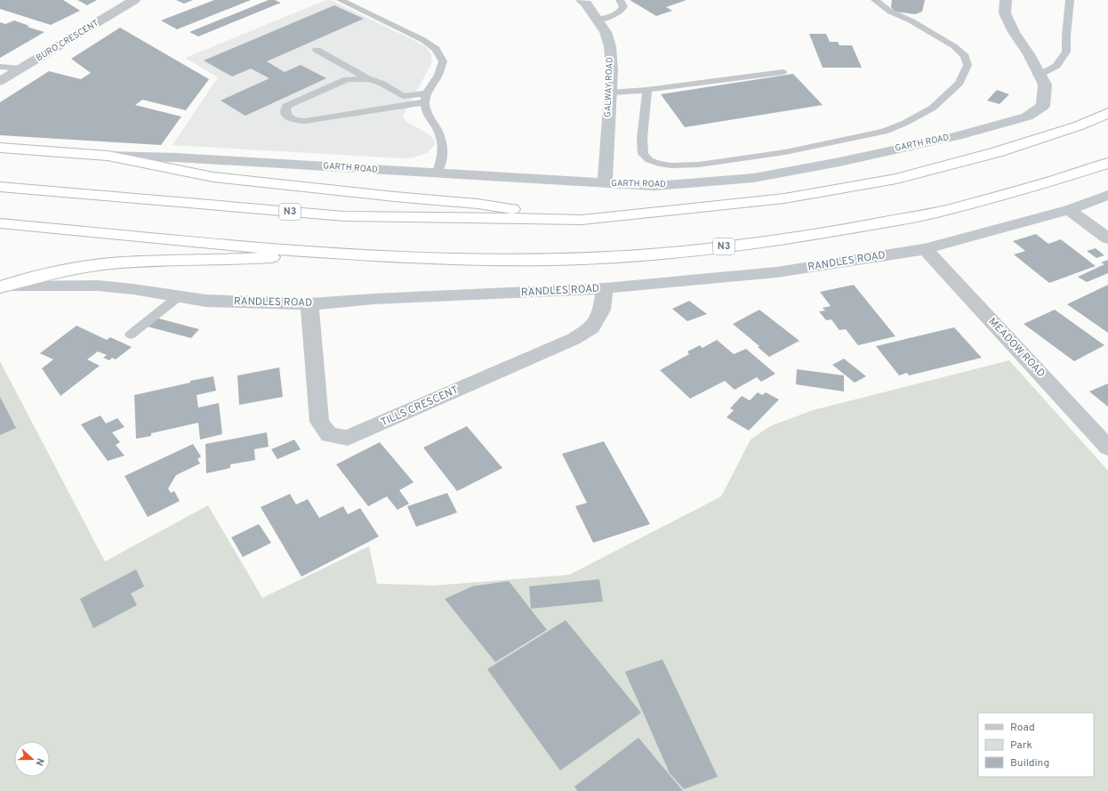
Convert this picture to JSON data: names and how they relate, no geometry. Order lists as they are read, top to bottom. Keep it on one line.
{"streets":{"highway":["N3"],"street":["BURO CRESCENT","GALWAY ROAD","GARTH ROAD","RANDLES ROAD","MEADOW ROAD","TILLS CRESCENT"]},"crossings":[["GALWAY ROAD","GARTH ROAD"],["RANDLES ROAD","MEADOW ROAD"],["RANDLES ROAD","TILLS CRESCENT"]],"legend":["Road","Park","Building"],"north":"right"}
